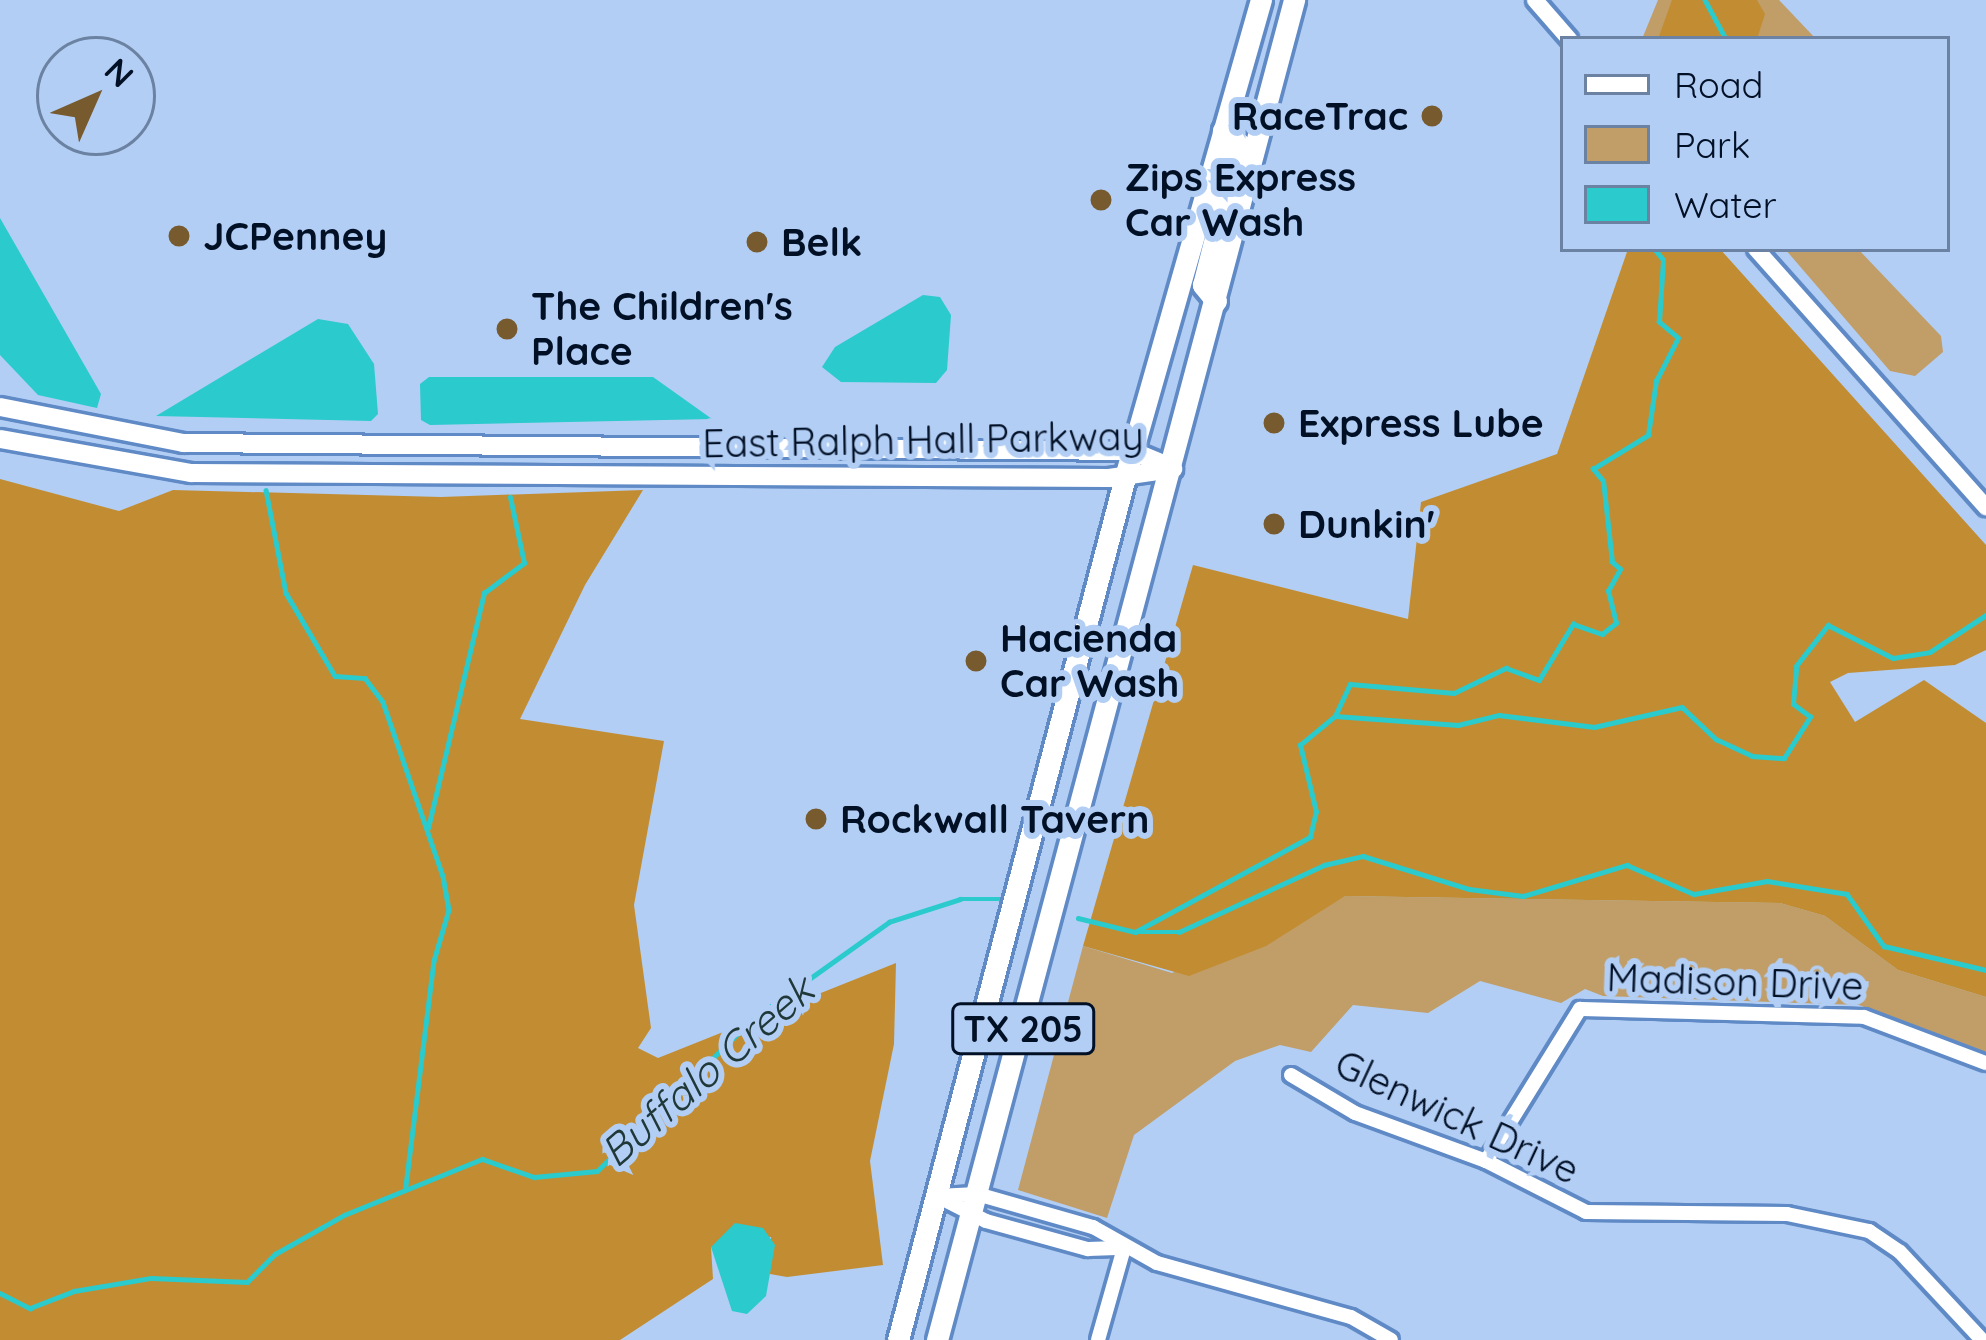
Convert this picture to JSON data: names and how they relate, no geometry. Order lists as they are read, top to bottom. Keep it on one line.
{"streets":{"main road":["East Ralph Hall Parkway","TX 205"],"street":["Madison Drive","Glenwick Drive"]},"crossings":[["East Ralph Hall Parkway","TX 205"],["Madison Drive","Glenwick Drive"]],"water":["Buffalo Creek"],"places":["RaceTrac","Zips Express Car Wash","JCPenney","Belk","The Children's Place","Express Lube","Dunkin'","Hacienda Car Wash","Rockwall Tavern"],"legend":["Road","Park","Water"],"north":"top right"}
